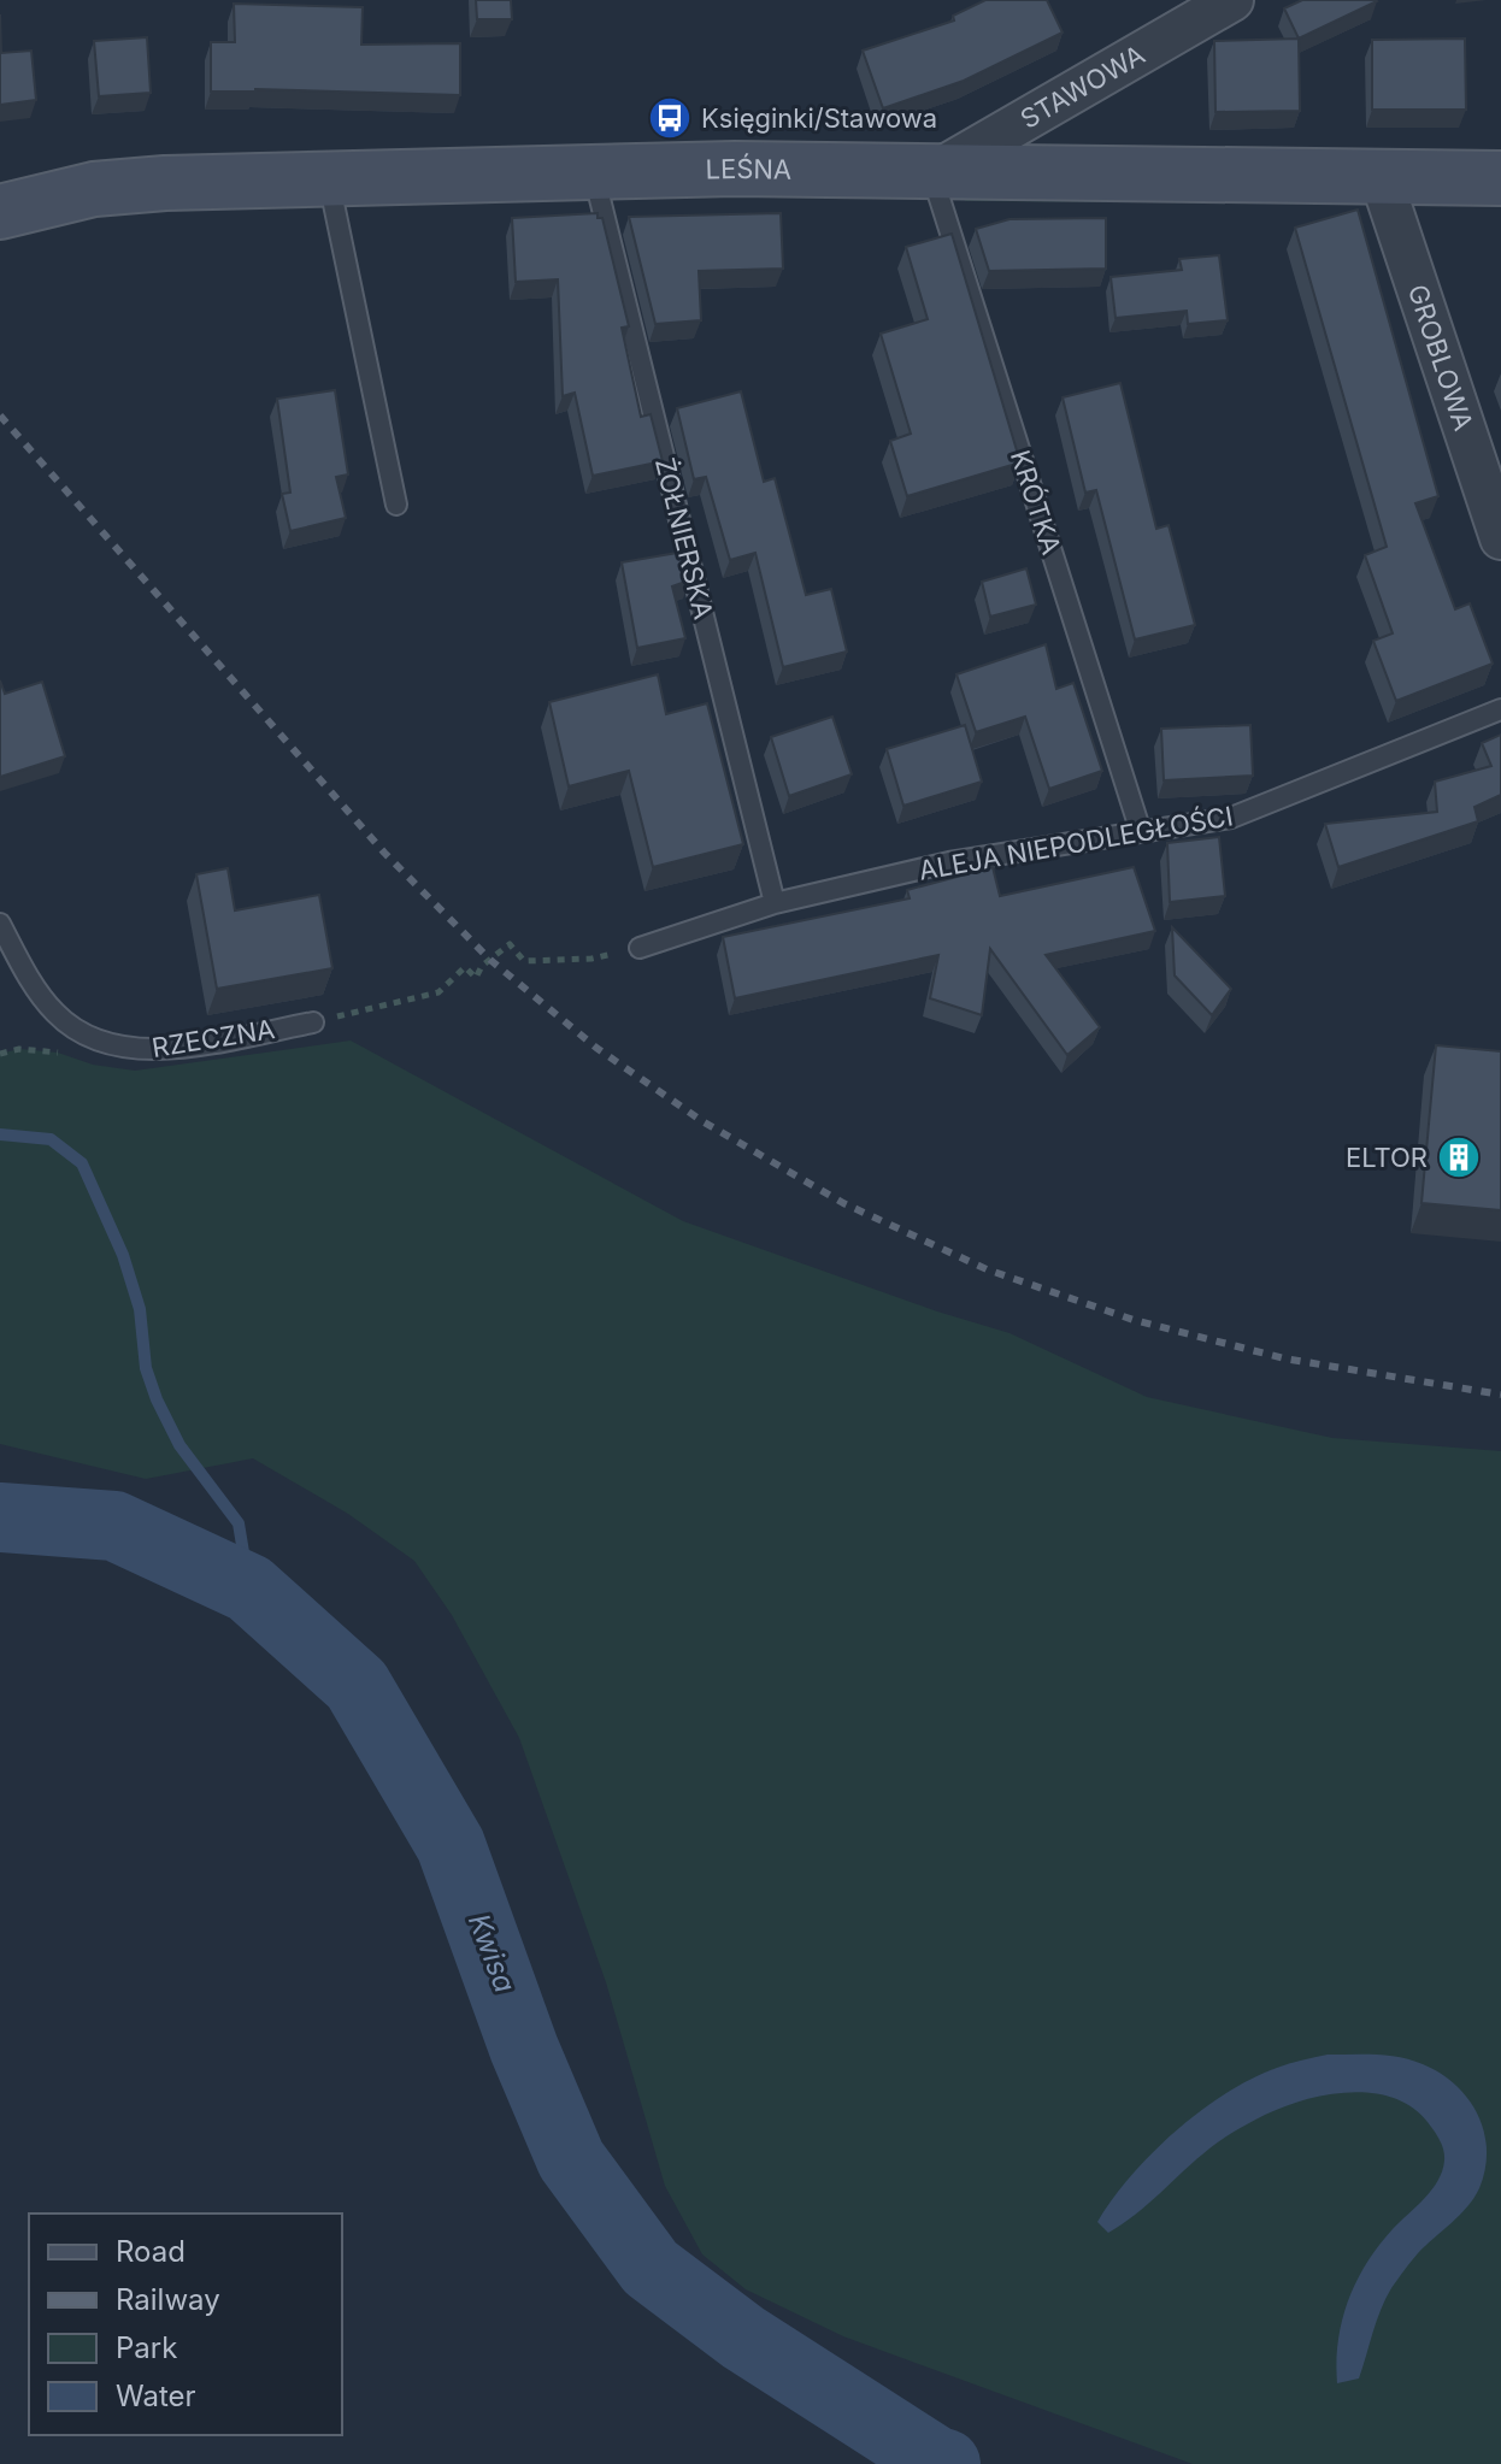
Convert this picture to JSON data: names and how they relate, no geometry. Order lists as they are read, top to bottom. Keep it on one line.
{"streets":{"main road":["LEŚNA"],"street":["STAWOWA","GROBLOWA"],"lane":["KRÓTKA","ŻOŁNIERSKA","ALEJA NIEPODLEGŁOŚCI","RZECZNA"]},"crossings":[["STAWOWA","LEŚNA"],["STAWOWA","KRÓTKA"],["LEŚNA","GROBLOWA"],["LEŚNA","KRÓTKA"],["LEŚNA","ŻOŁNIERSKA"],["KRÓTKA","ALEJA NIEPODLEGŁOŚCI"],["ŻOŁNIERSKA","ALEJA NIEPODLEGŁOŚCI"]],"water":["Kwisa"],"places":{"bus stop":["Księginki/Stawowa"],"building":["ELTOR"]},"legend":["Road","Railway","Park","Water"]}
